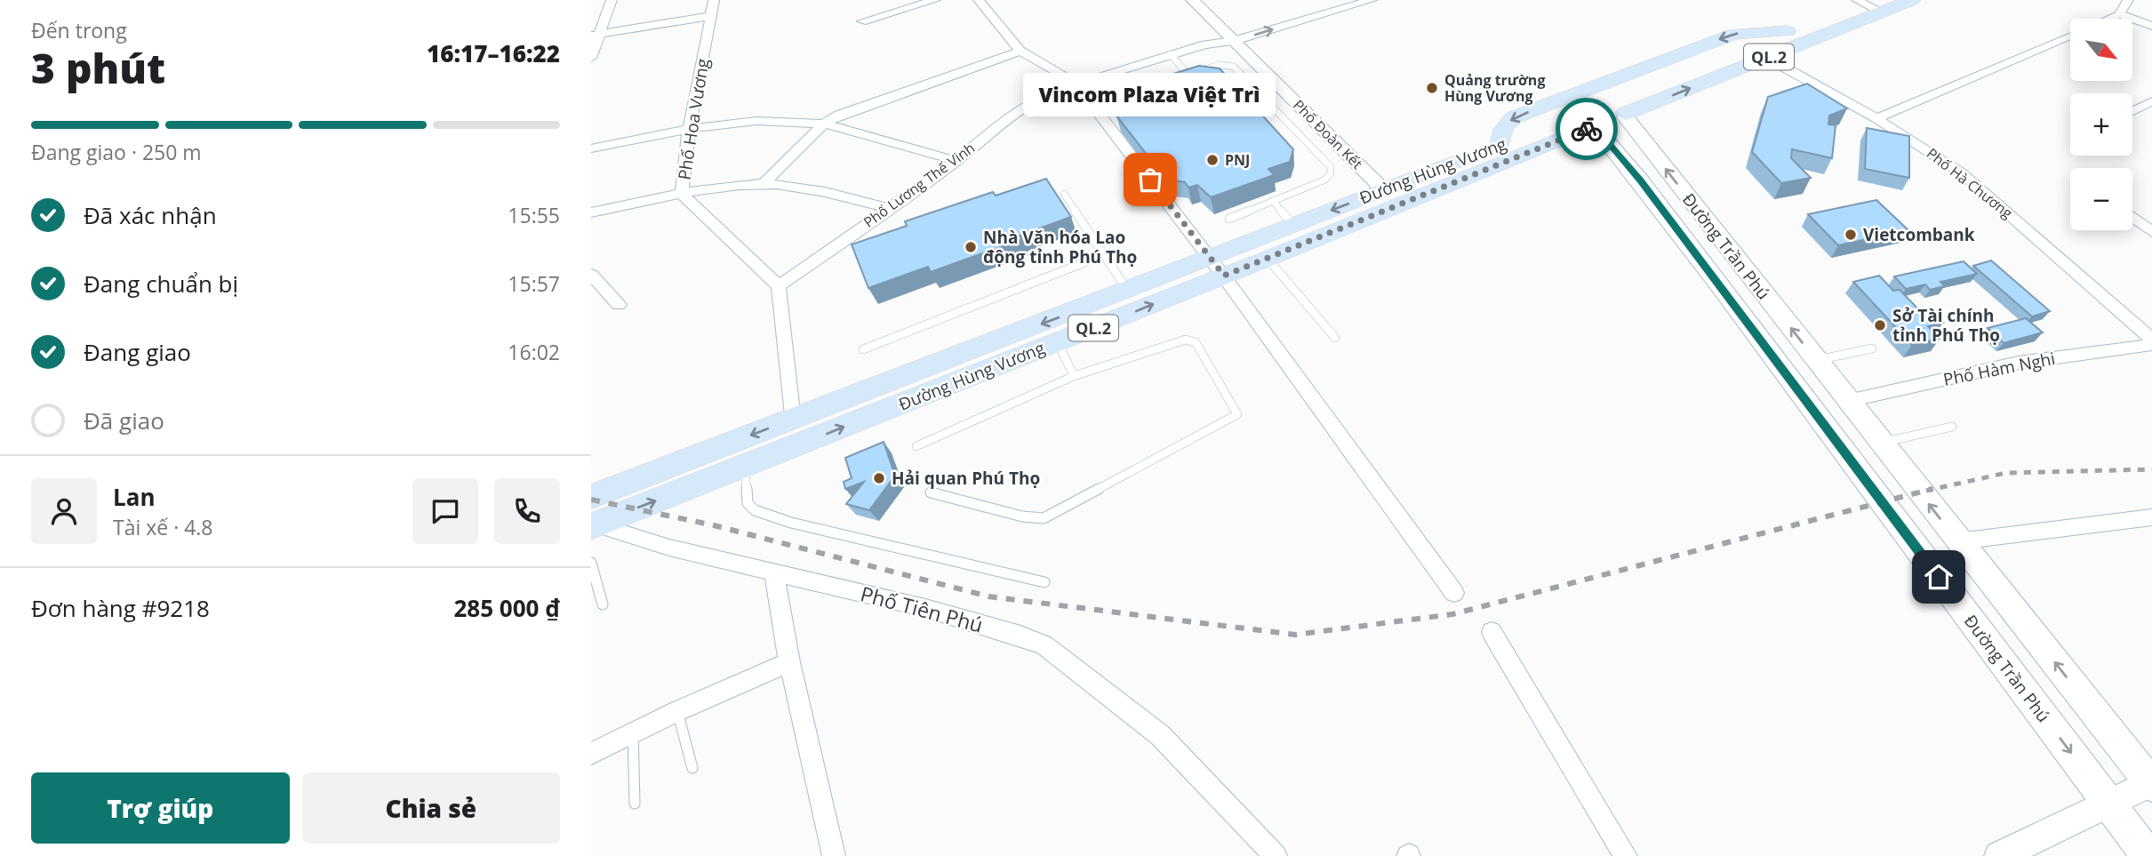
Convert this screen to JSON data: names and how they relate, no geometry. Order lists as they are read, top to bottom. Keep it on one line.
{"streets":{"main road":["QL.2","Đường Hùng Vương","Đường Trần Phú"],"street":["Phố Hoa Vương","Phố Đoàn Kết","Phố Hà Chương","Phố Lương Thế Vinh","Phố Hàm Nghi","Phố Tiên Phú"]},"crossings":[["QL.2","Đường Hùng Vương"],["QL.2","Phố Hà Chương"],["QL.2","Đường Trần Phú"],["Phố Hoa Vương","Phố Lương Thế Vinh"],["Phố Đoàn Kết","Đường Hùng Vương"],["Phố Đoàn Kết","Phố Lương Thế Vinh"],["Đường Hùng Vương","Đường Trần Phú"],["Đường Hùng Vương","Phố Tiên Phú"],["Đường Trần Phú","Phố Hàm Nghi"]],"places":["Quảng trường Hùng Vương","PNJ","Vincom Plaza Việt Trì","Vietcombank","Nhà Văn hóa Lao động tỉnh Phú Thọ","Sở Tài chính tỉnh Phú Thọ","Hải quan Phú Thọ"],"north":"bottom right","page":{"heading":["3 phút","Đến trong","16:17–16:22"],"panel":["Lan","Tài xế · 4.8","Đơn hàng #9218","285 000 ₫"],"map_buttons":["+","−"],"bubble":"Vincom Plaza Việt Trì","bar":"Đang giao · 250 m","list":[["Đã xác nhận","15:55"],["Đang chuẩn bị","15:57"],["Đang giao","16:02"],"Đã giao"],"buttons":["Trợ giúp","Chia sẻ"]}}
